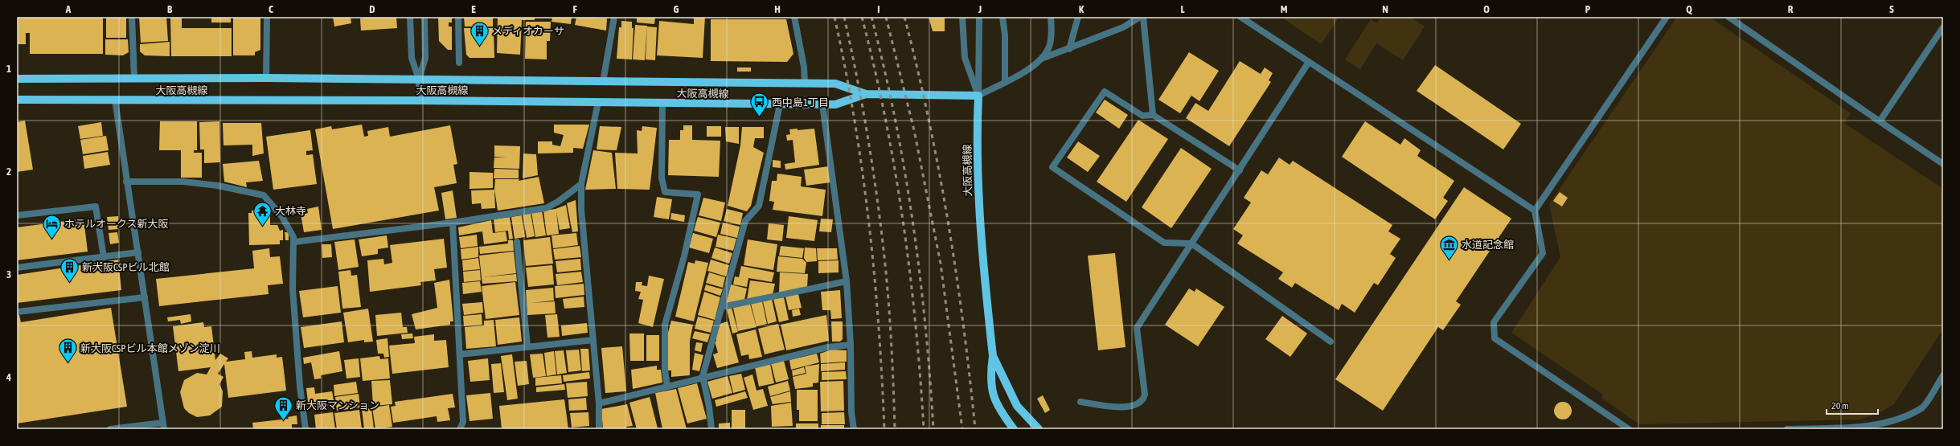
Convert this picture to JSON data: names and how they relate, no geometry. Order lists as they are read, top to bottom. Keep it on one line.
{"streets":{"main road":["大阪高槻線"]},"places":{"building":["メディオカーサ","新大阪CSPビル北館","新大阪CSPビル本館メゾン淀川","新大阪マンション"],"bus stop":["西中島1丁目"],"temple":["大林寺"],"hotel":["ホテルオークス新大阪"],"museum":["水道記念館"]},"scale_bar":"20 m","grid":{"columns":["A","B","C","D","E","F","G","H","I","J","K","L","M","N","O","P","Q","R","S"],"rows":["1","2","3","4"]}}
